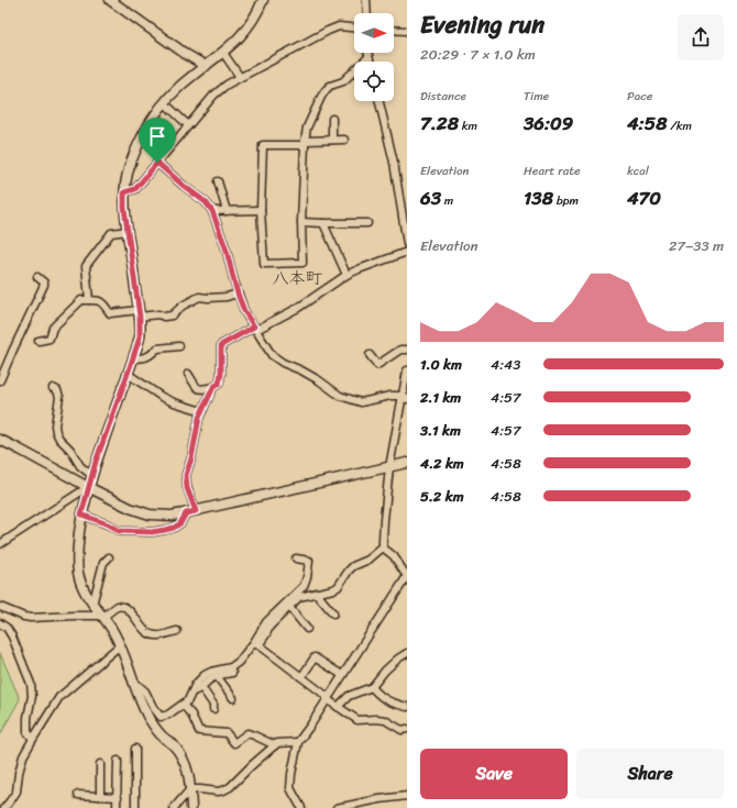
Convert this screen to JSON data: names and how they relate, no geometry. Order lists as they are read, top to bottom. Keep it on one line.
{"districts":["八本町"],"north":"right","page":{"heading":["Evening run","20:29 · 7 × 1.0 km"],"stats":[["Distance","7.28 km"],["Time","36:09"],["Pace","4:58 /km"],["Elevation","63 m"],["Heart rate","138 bpm"],["kcal","470"]],"chart":["Elevation","27–33 m"],"list":[{"name":"1.0 km","note":"4:43"},{"name":"2.1 km","note":"4:57"},{"name":"3.1 km","note":"4:57"},{"name":"4.2 km","note":"4:58"},{"name":"5.2 km","note":"4:58"}],"buttons":["Save","Share"]}}
